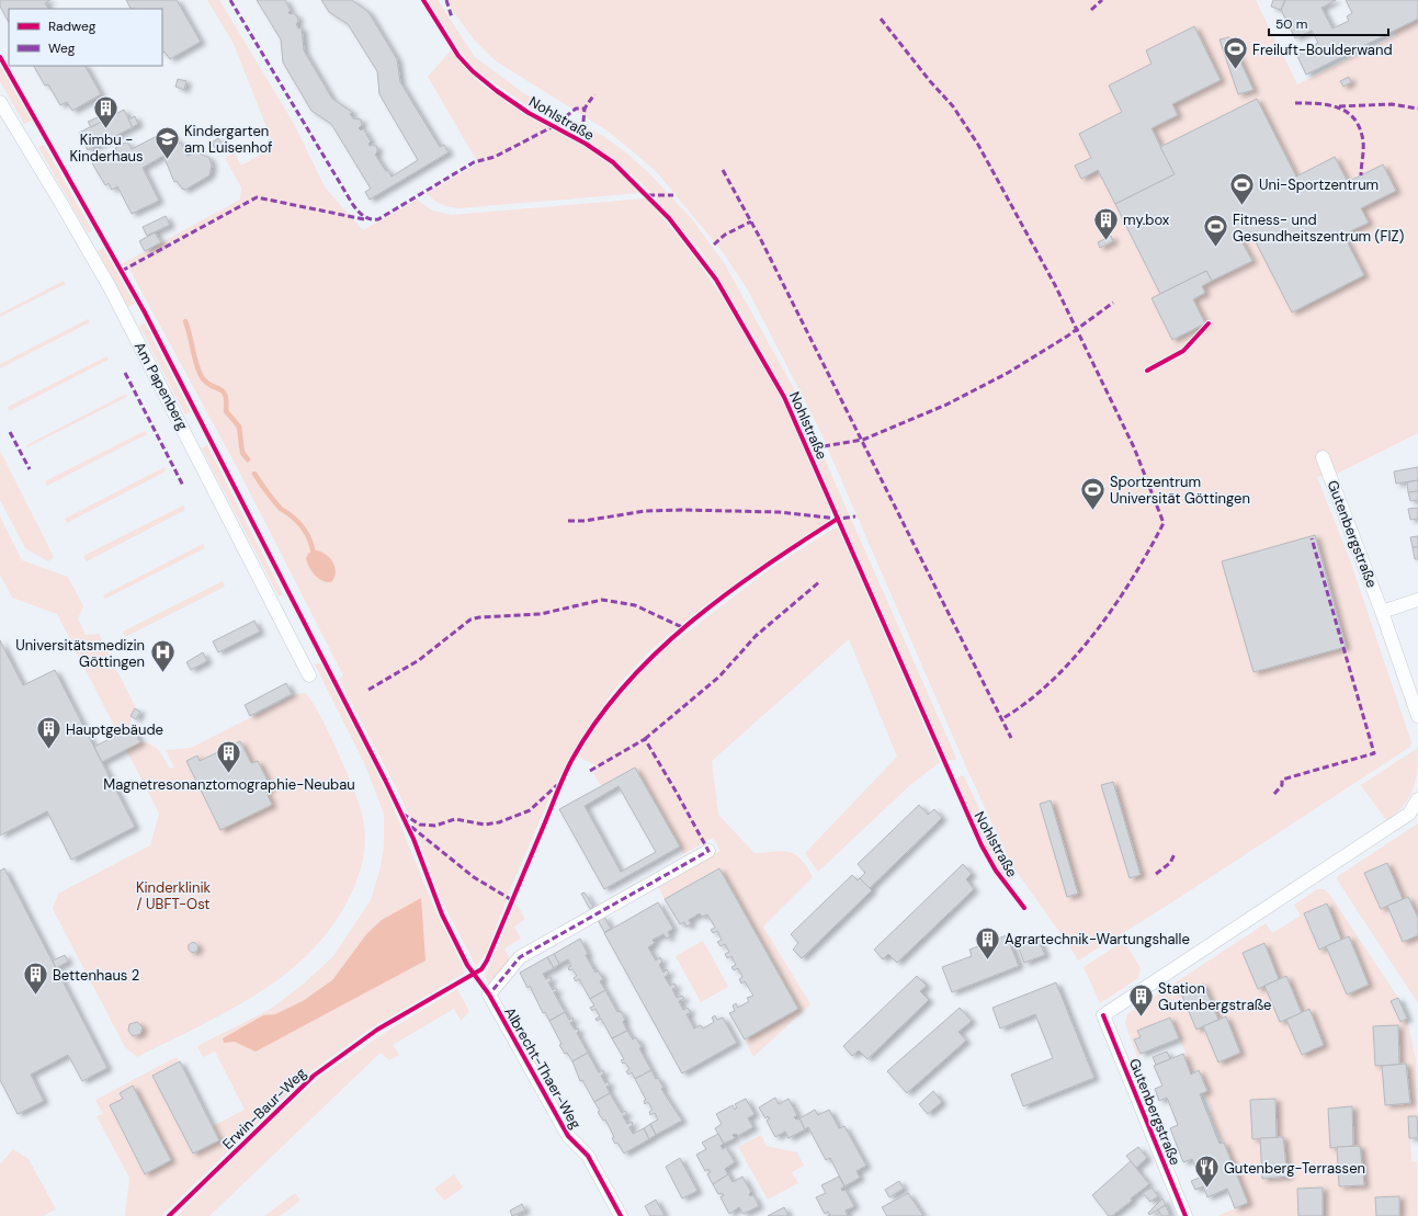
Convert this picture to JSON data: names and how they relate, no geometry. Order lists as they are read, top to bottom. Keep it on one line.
{"streets":{"street":["Am Papenberg","Gutenbergstraße","Albrecht-Thaer-Weg"],"cycle path":["Nohlstraße","Erwin-Baur-Weg"]},"parks":["Kinderklinik / UBFT-Ost"],"places":{"sports":["Freiluft-Boulderwand","Uni-Sportzentrum","Fitness- und Gesundheitszentrum (FIZ)","Sportzentrum Universität Göttingen"],"building":["Kimbu - Kinderhaus","my.box","Hauptgebäude","Magnetresonanztomographie-Neubau","Agrartechnik-Wartungshalle","Bettenhaus 2","Station Gutenbergstraße"],"school or university":["Kindergarten am Luisenhof"],"hospital":["Universitätsmedizin Göttingen"],"restaurant":["Gutenberg-Terrassen"]},"legend":["Radweg","Weg"],"scale_bar":"50 m"}
